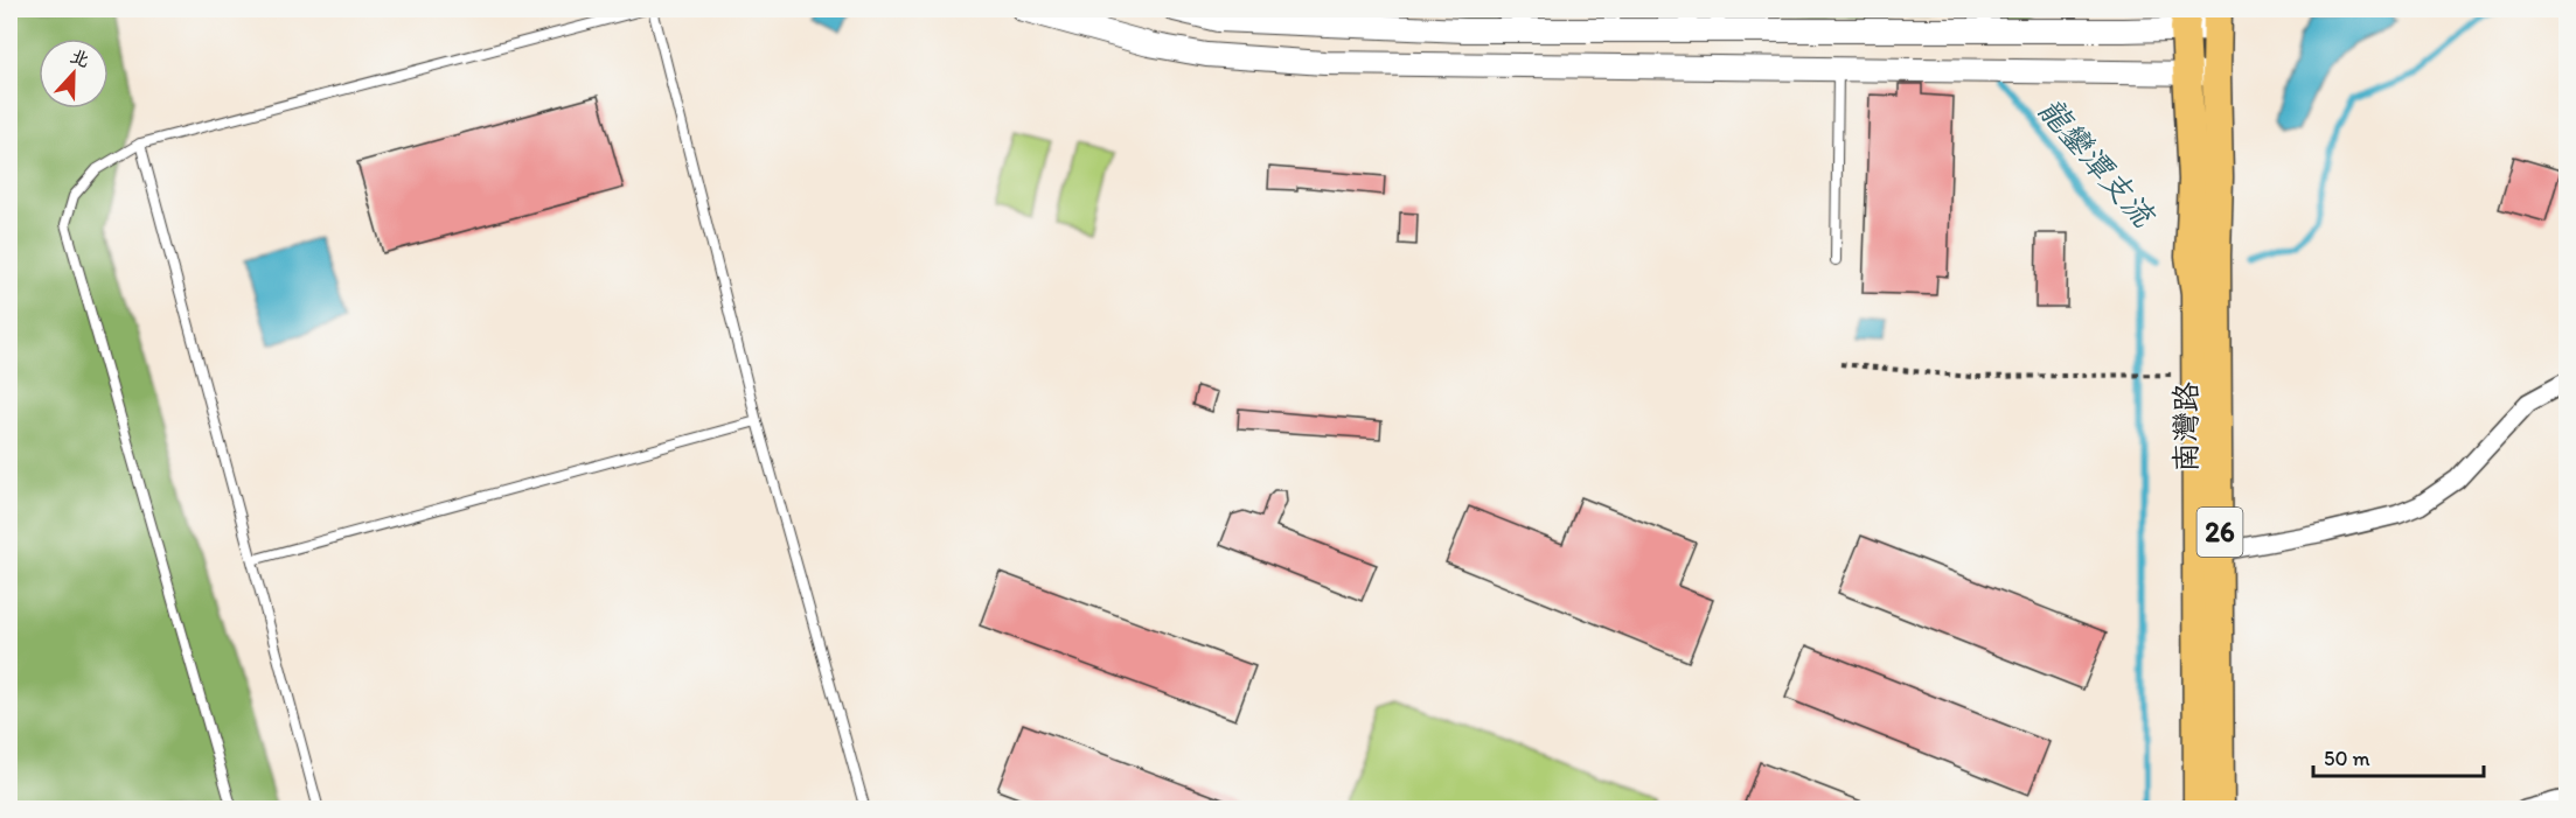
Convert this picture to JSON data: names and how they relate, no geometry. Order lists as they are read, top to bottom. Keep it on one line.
{"streets":{"main road":["南灣路","26"]},"crossings":[["南灣路","26"]],"water":["龍鑾潭支流"],"scale_bar":"50 m","north":"top"}
